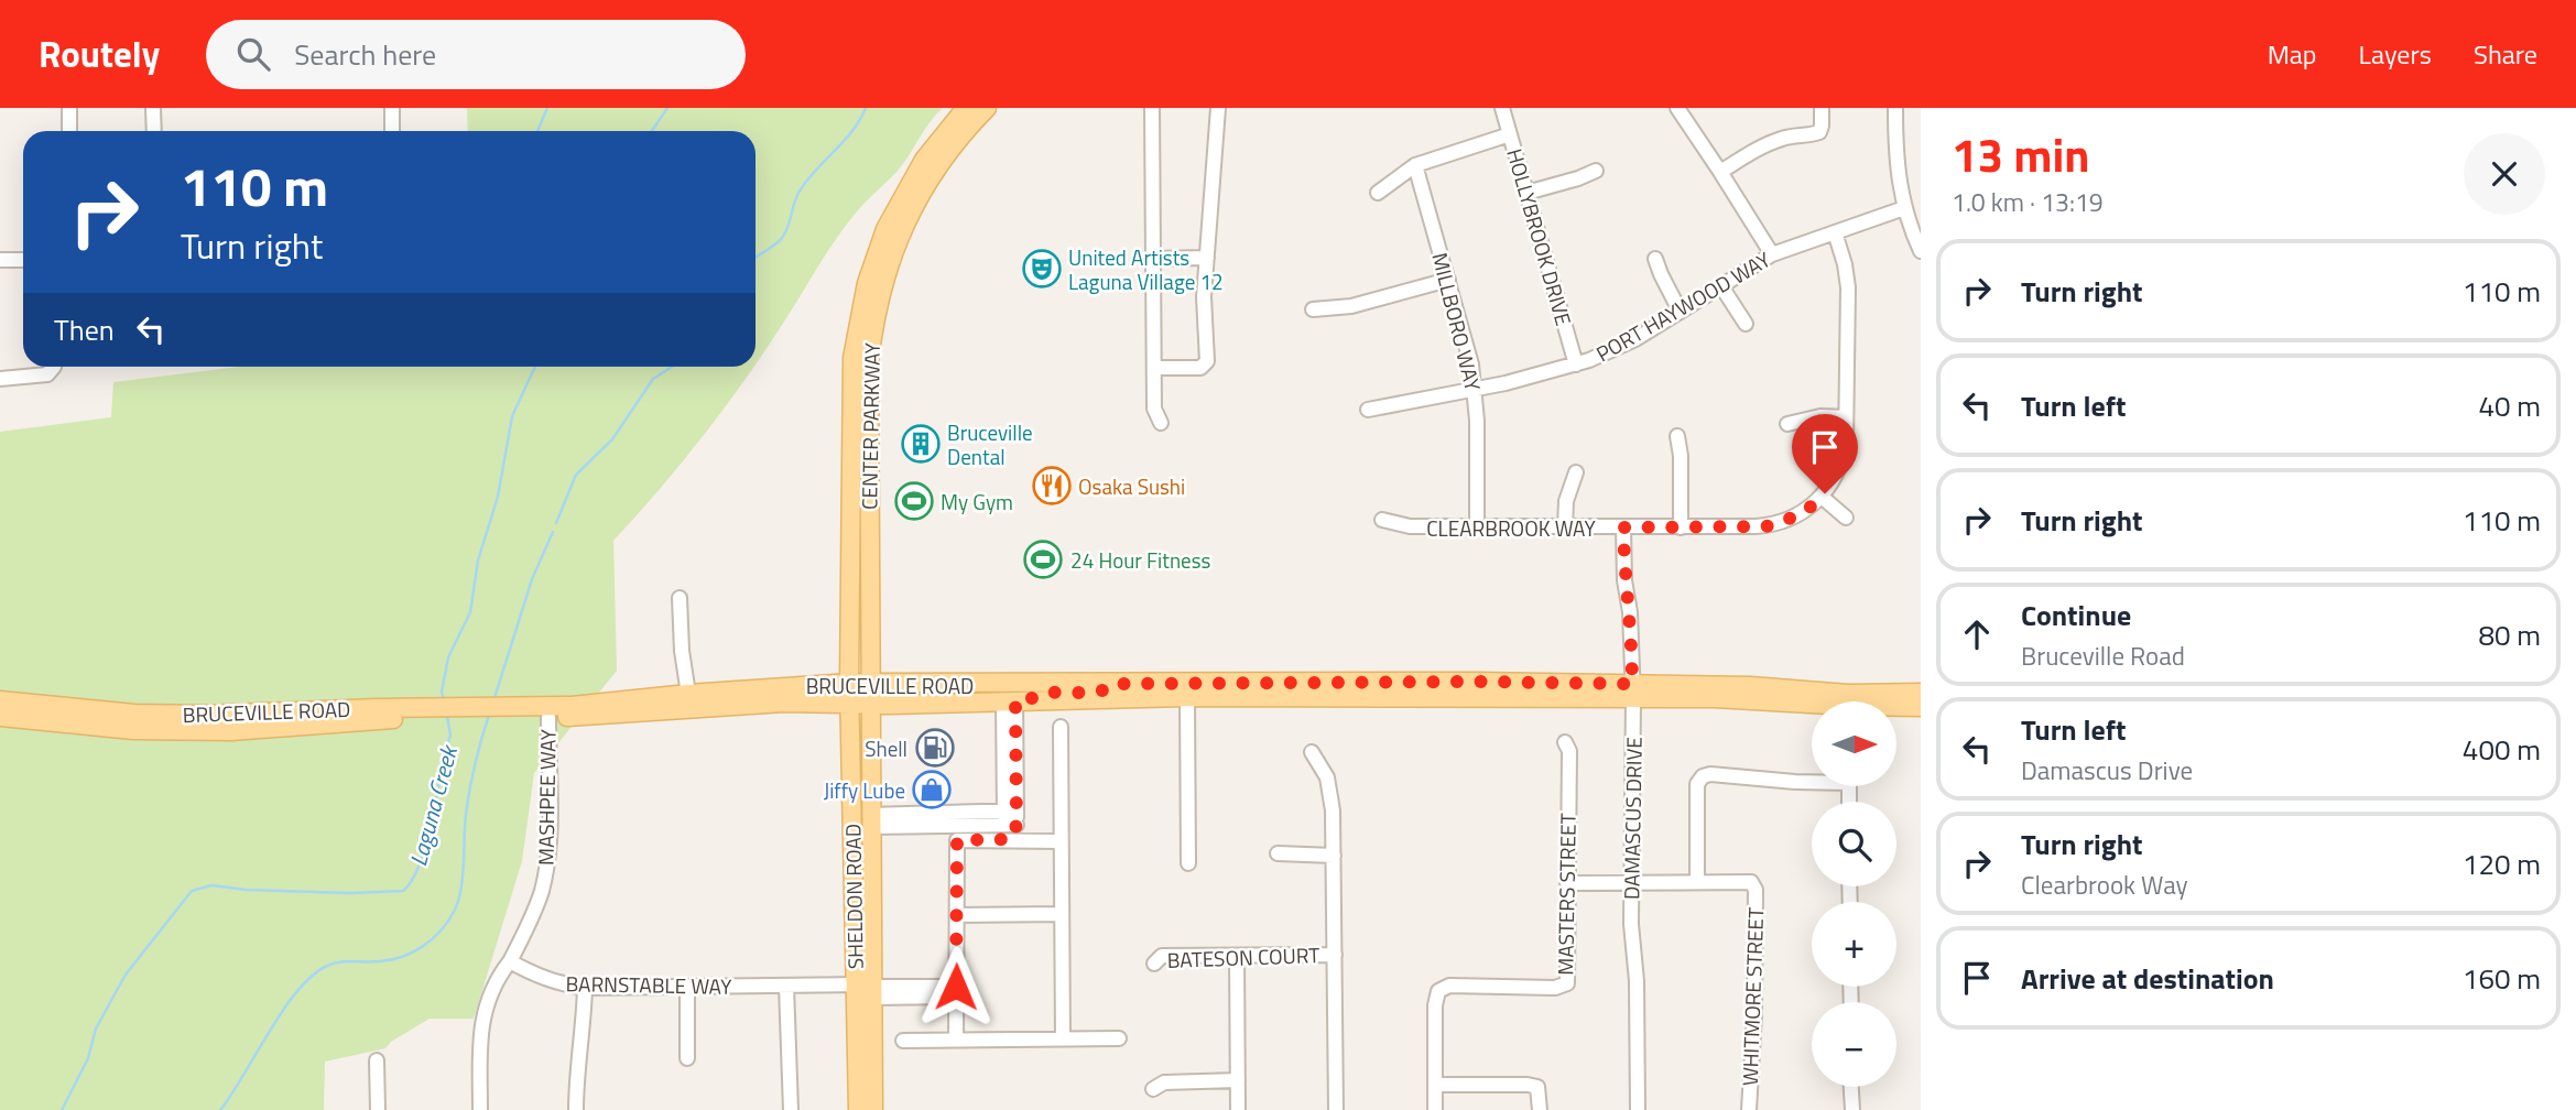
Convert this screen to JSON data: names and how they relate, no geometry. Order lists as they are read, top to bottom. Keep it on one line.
{"streets":{"main road":["CENTER PARKWAY","BRUCEVILLE ROAD","SHELDON ROAD"],"street":["HOLLYBROOK DRIVE","PORT HAYWOOD WAY","MILLBORO WAY","CLEARBROOK WAY","MASHPEE WAY","DAMASCUS DRIVE","MASTERS STREET","BATESON COURT","BARNSTABLE WAY","WHITMORE STREET"]},"crossings":[["HOLLYBROOK DRIVE","PORT HAYWOOD WAY"],["PORT HAYWOOD WAY","MILLBORO WAY"],["PORT HAYWOOD WAY","CLEARBROOK WAY"],["MILLBORO WAY","CLEARBROOK WAY"],["CENTER PARKWAY","BRUCEVILLE ROAD"],["CENTER PARKWAY","SHELDON ROAD"],["CLEARBROOK WAY","DAMASCUS DRIVE"],["BRUCEVILLE ROAD","MASHPEE WAY"],["BRUCEVILLE ROAD","DAMASCUS DRIVE"],["BRUCEVILLE ROAD","SHELDON ROAD"],["MASHPEE WAY","BARNSTABLE WAY"],["DAMASCUS DRIVE","WHITMORE STREET"],["MASTERS STREET","WHITMORE STREET"],["SHELDON ROAD","BARNSTABLE WAY"]],"water":["Laguna Creek"],"places":{"theatre":["United Artists Laguna Village 12"],"building":["Bruceville Dental"],"restaurant":["Osaka Sushi"],"sports":["My Gym","24 Hour Fitness"],"fuel station":["Shell"],"shop":["Jiffy Lube"]},"north":"right","page":{"header":"Routely","search":"Search here","nav":["Map","Layers","Share"],"heading":["13 min","1.0 km · 13:19"],"turn":["110 m","Turn right"],"list":[{"name":"Turn right","value":"110 m"},{"name":"Turn left","value":"40 m"},{"name":"Turn right","value":"110 m"},{"name":"Continue","note":"Bruceville Road","value":"80 m"},{"name":"Turn left","note":"Damascus Drive","value":"400 m"},{"name":"Turn right","note":"Clearbrook Way","value":"120 m"},{"name":"Arrive at destination","value":"160 m"}],"then":"Then","map_buttons":["+","−"]}}
